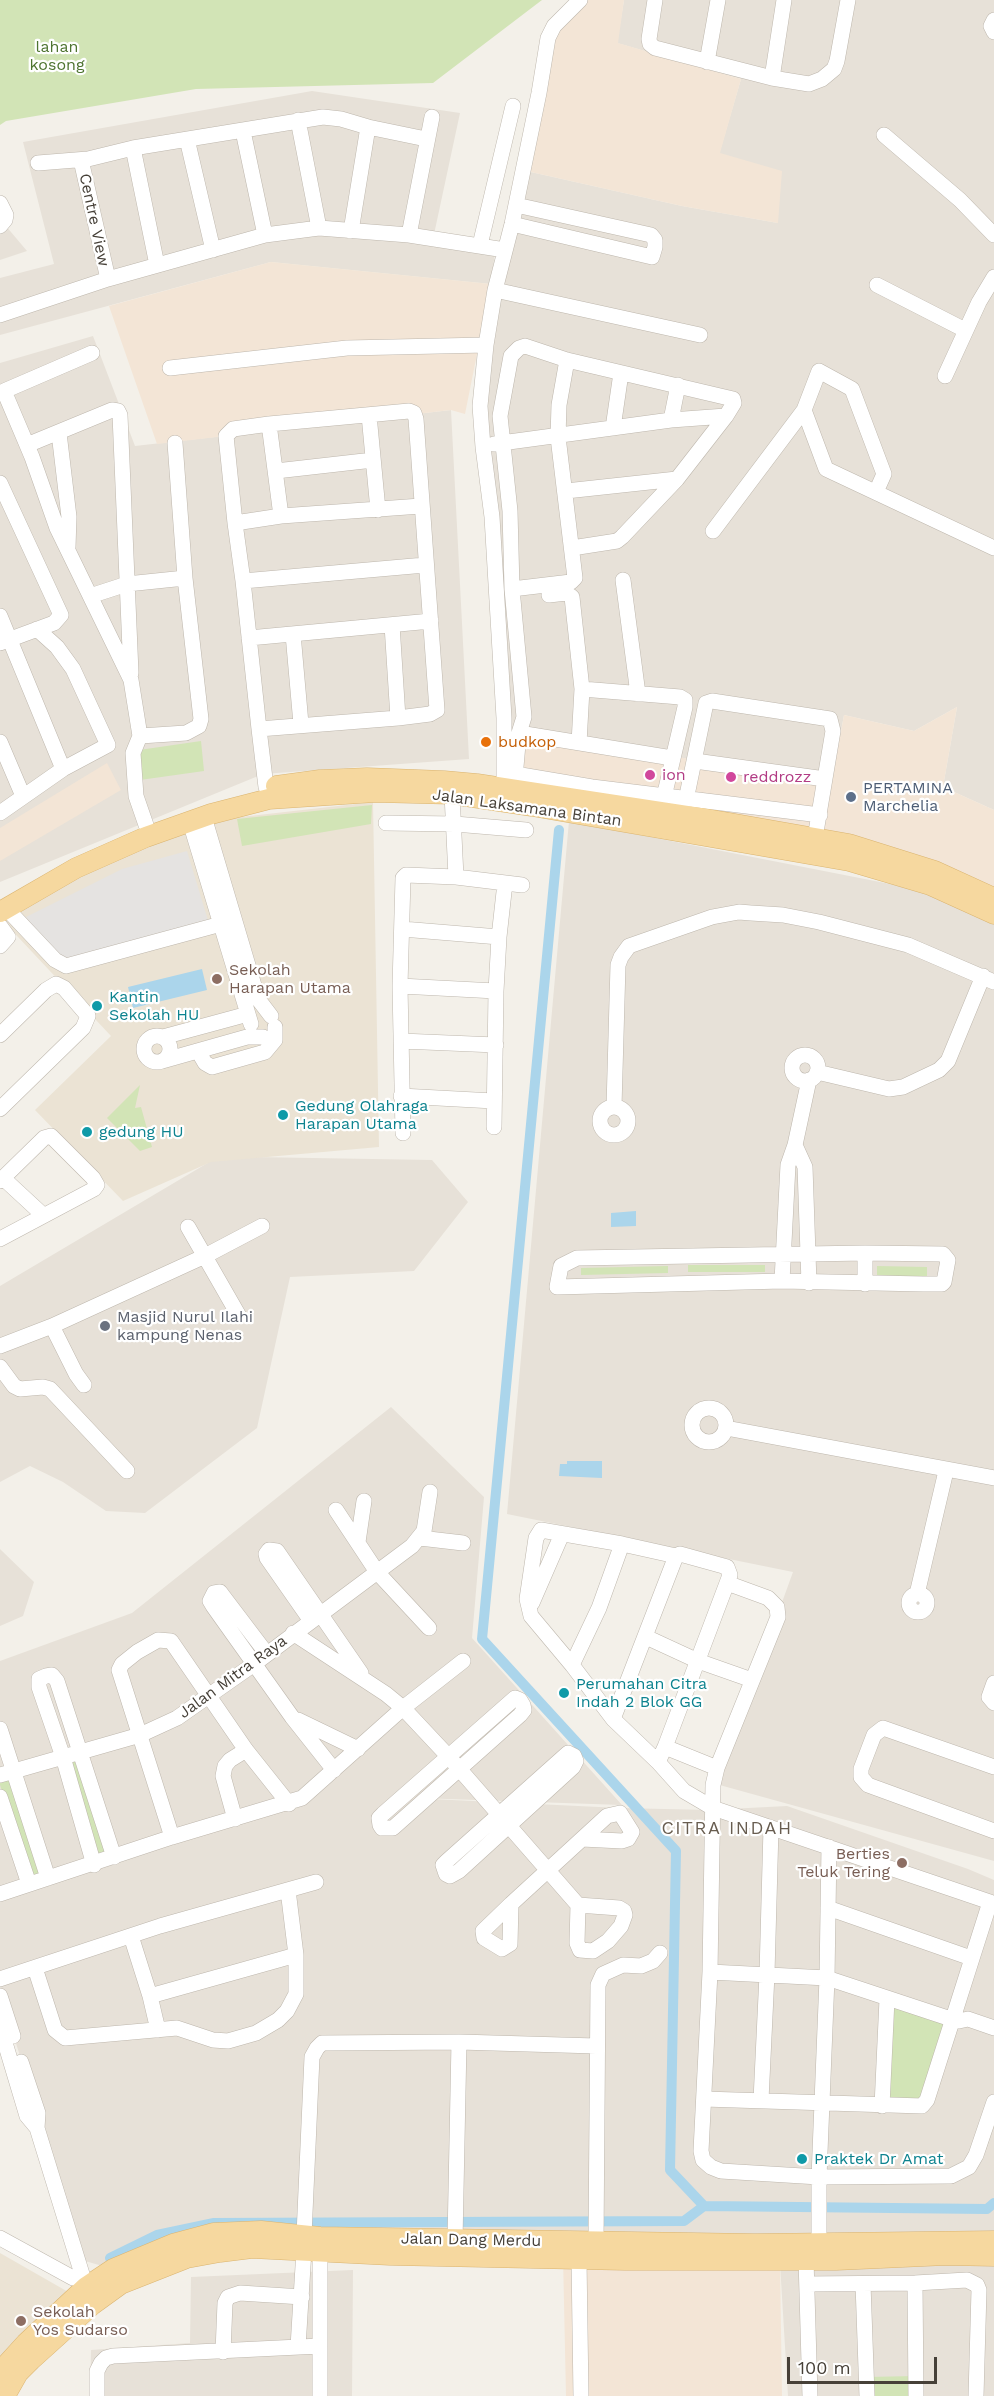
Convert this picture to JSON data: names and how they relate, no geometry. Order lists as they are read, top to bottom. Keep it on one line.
{"streets":{"main road":["Jalan Laksamana Bintan","Jalan Dang Merdu"],"street":["Centre View","Jalan Mitra Raya"]},"districts":["CITRA INDAH"],"parks":["lahan kosong"],"places":["budkop","ion","reddrozz","PERTAMINA Marchelia","Sekolah Harapan Utama","Kantin Sekolah HU","Gedung Olahraga Harapan Utama","gedung HU","Masjid Nurul Ilahi kampung Nenas","Perumahan Citra Indah 2 Blok GG","Berties Teluk Tering","Praktek Dr Amat","Sekolah Yos Sudarso"],"scale_bar":"100 m"}
